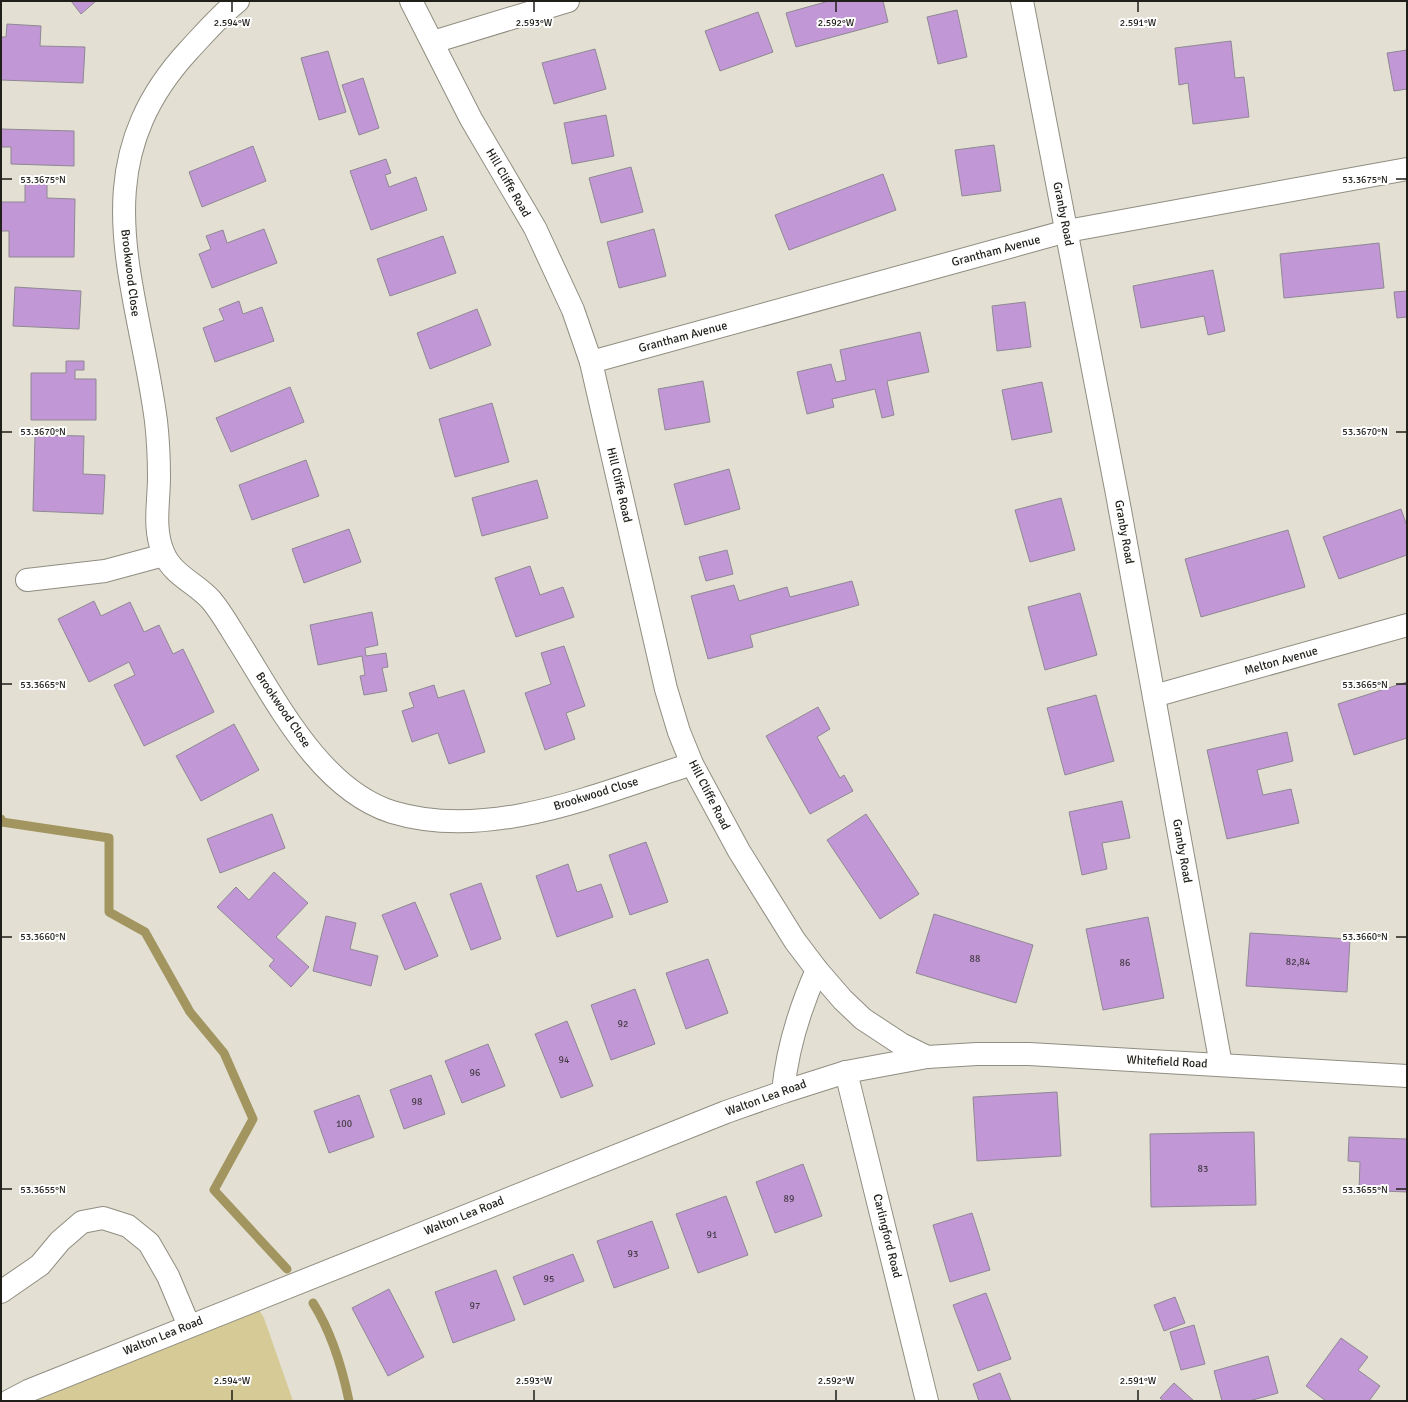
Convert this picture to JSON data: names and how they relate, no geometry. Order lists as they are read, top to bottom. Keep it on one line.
{"streets":{"street":["Hill Cliffe Road","Granby Road","Grantham Avenue","Brookwood Close","Melton Avenue","Whitefield Road","Walton Lea Road","Carlingford Road"]},"crossings":[["Hill Cliffe Road","Grantham Avenue"],["Hill Cliffe Road","Brookwood Close"],["Hill Cliffe Road","Whitefield Road"],["Hill Cliffe Road","Walton Lea Road"],["Granby Road","Grantham Avenue"],["Granby Road","Melton Avenue"],["Granby Road","Whitefield Road"],["Whitefield Road","Walton Lea Road"],["Walton Lea Road","Carlingford Road"]],"house_numbers":["88","82,84","86","92","94","96","98","100","83","89","91","93","95","97"],"coordinates":["2.594°W","2.593°W","2.592°W","2.591°W","53.3675°N","53.3670°N","53.3665°N","53.3660°N","53.3655°N"]}
